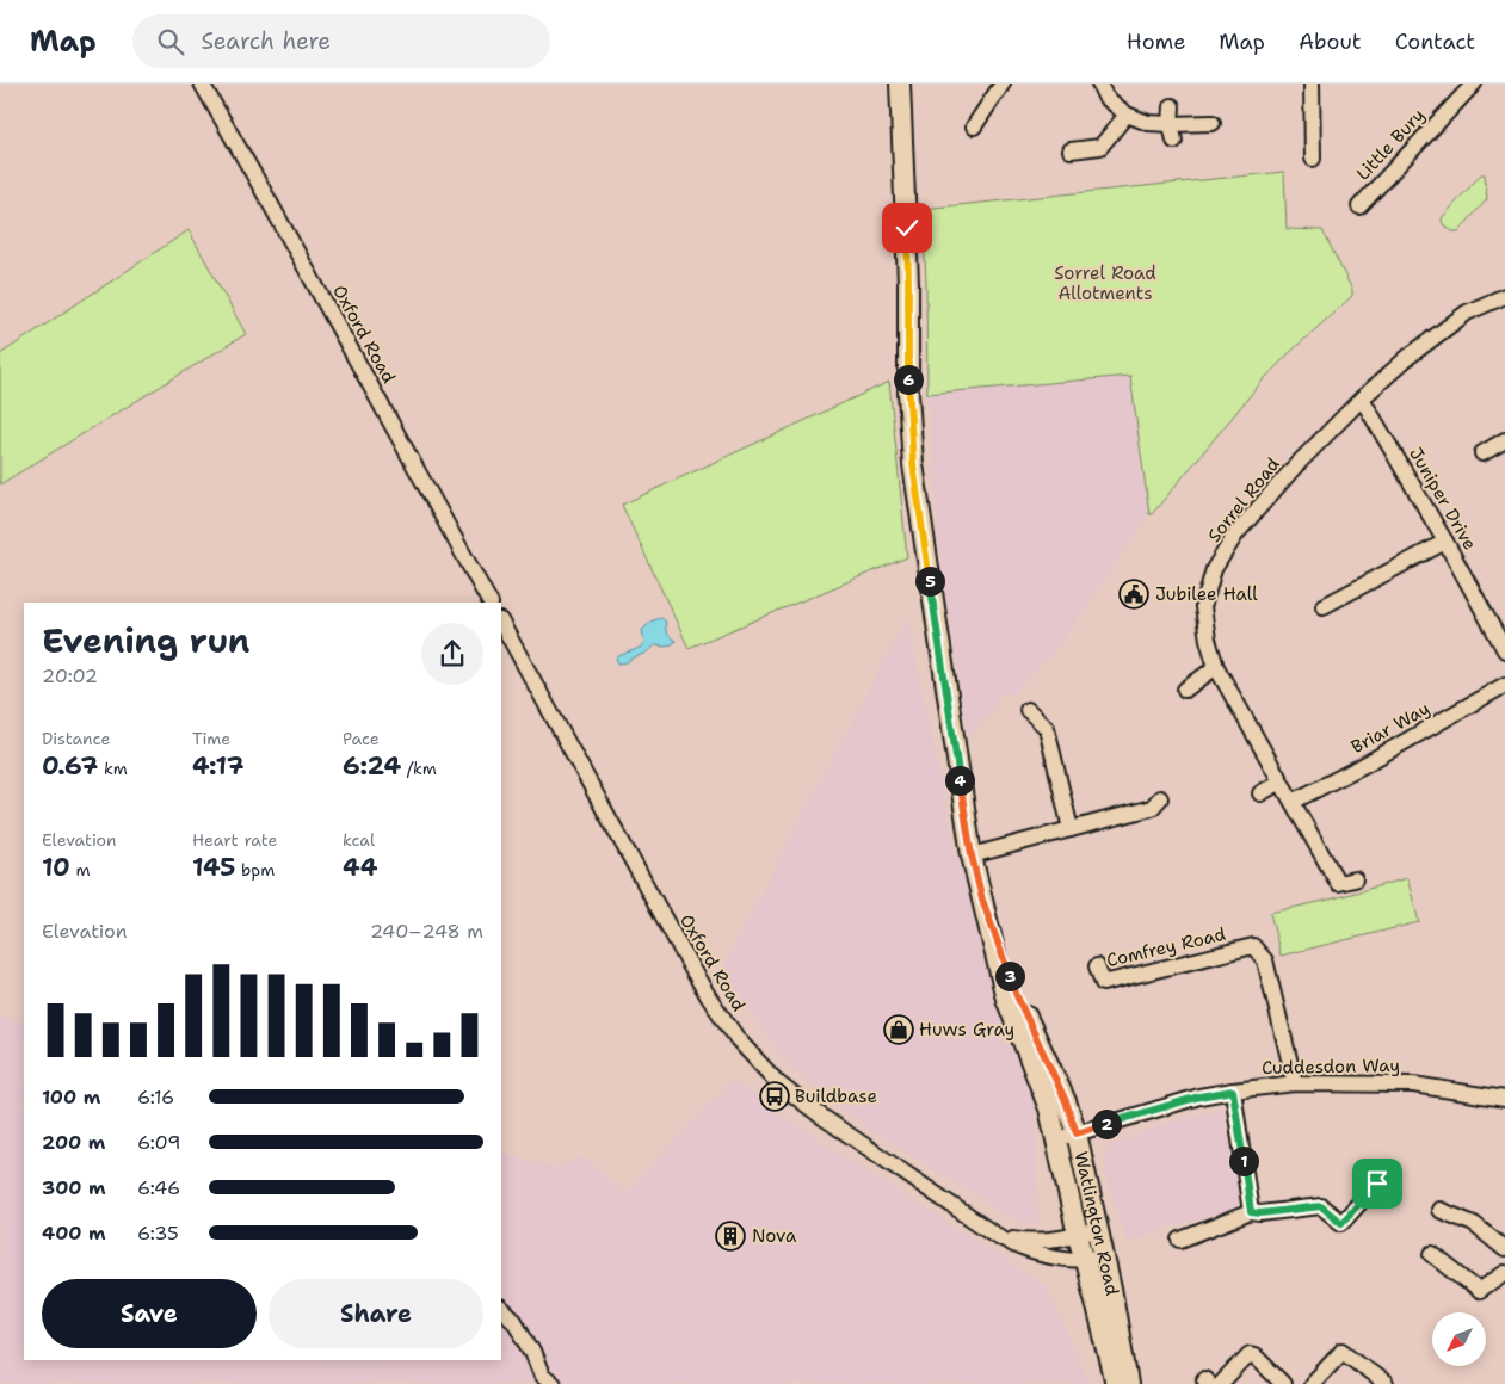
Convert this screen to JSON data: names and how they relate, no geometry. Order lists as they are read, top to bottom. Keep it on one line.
{"streets":{"main road":["Watlington Road"],"street":["Little Bury","Oxford Road","Juniper Drive","Sorrel Road","Briar Way","Comfrey Road","Cuddesdon Way"]},"crossings":[["Oxford Road","Watlington Road"],["Juniper Drive","Sorrel Road"],["Sorrel Road","Briar Way"],["Comfrey Road","Cuddesdon Way"],["Cuddesdon Way","Watlington Road"]],"parks":["Sorrel Road Allotments"],"places":{"public building":["Jubilee Hall"],"shop":["Huws Gray"],"bus stop":["Buildbase"],"building":["Nova"]},"north":"bottom left","page":{"header":"Map","search":"Search here","nav":["Home","Map","About","Contact"],"pins":["6","5","4","3","2","1"],"heading":["Evening run","20:02"],"stats":[["Distance","0.67 km"],["Time","4:17"],["Pace","6:24 /km"],["Elevation","10 m"],["Heart rate","145 bpm"],["kcal","44"]],"chart":["Elevation","240–248 m"],"list":[{"name":"100 m","note":"6:16"},{"name":"200 m","note":"6:09"},{"name":"300 m","note":"6:46"},{"name":"400 m","note":"6:35"}],"buttons":["Save","Share"]}}
